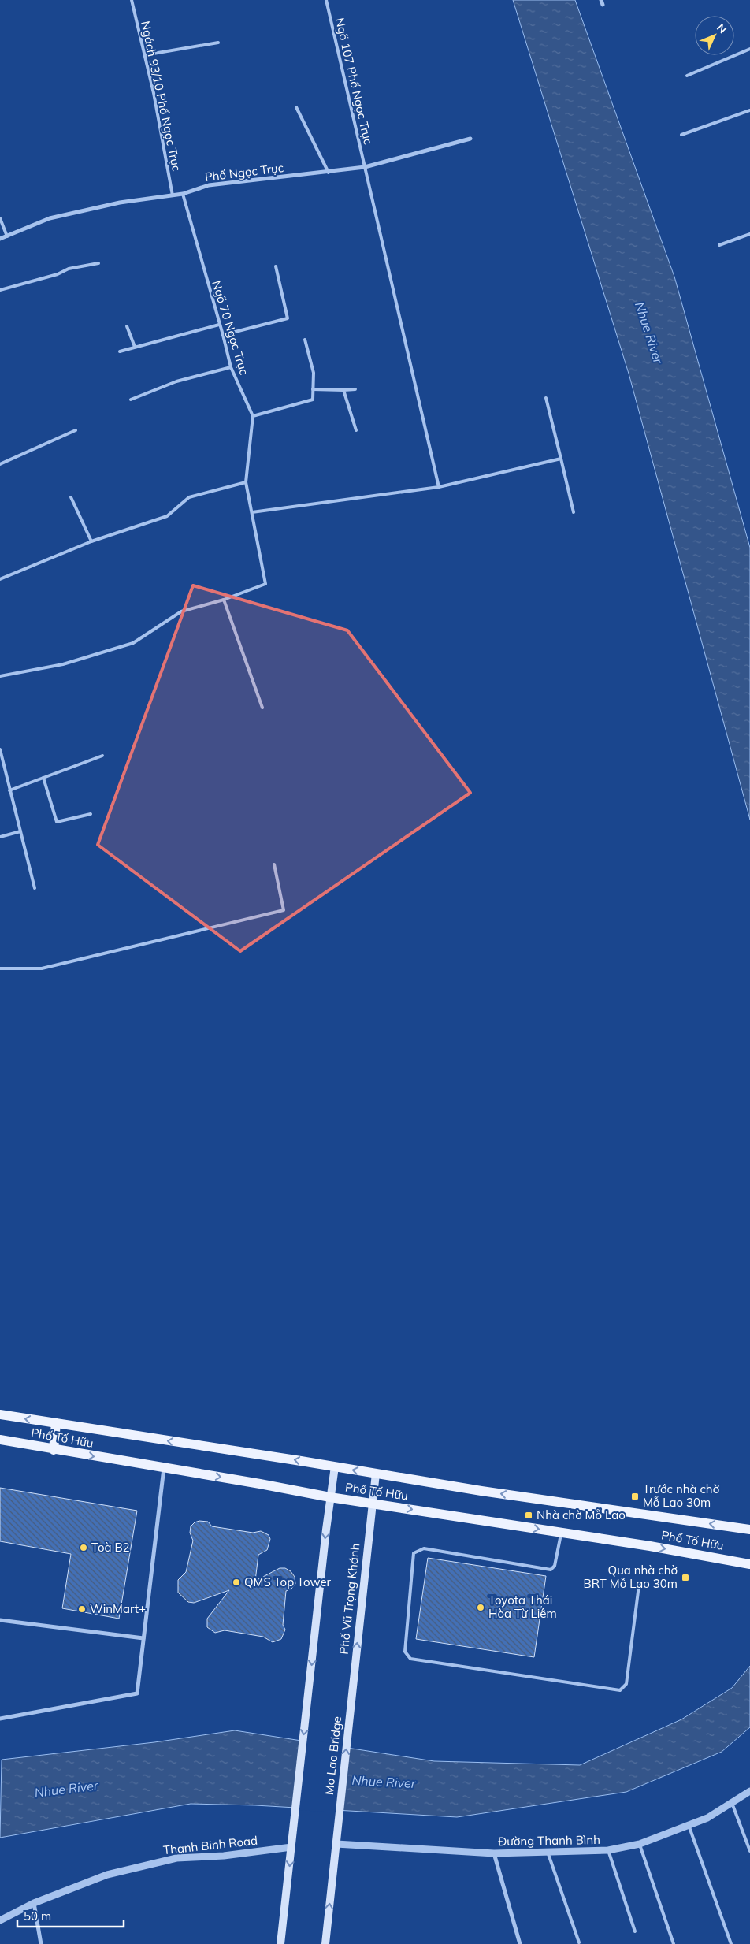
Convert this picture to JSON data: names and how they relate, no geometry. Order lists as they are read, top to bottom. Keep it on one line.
{"streets":{"main road":["Phố Tố Hữu","Phố Vũ Trọng Khánh","Mo Lao Bridge"],"street":["Phố Ngọc Trục","Đường Thanh Bình","Thanh Binh Road"],"lane":["Ngõ 107 Phố Ngọc Trục","Ngách 93/10 Phố Ngọc Trục","Ngõ 70 Ngọc Trục"]},"crossings":[["Ngõ 107 Phố Ngọc Trục","Phố Ngọc Trục"],["Ngách 93/10 Phố Ngọc Trục","Phố Ngọc Trục"],["Phố Ngọc Trục","Ngõ 70 Ngọc Trục"],["Phố Tố Hữu","Phố Vũ Trọng Khánh"],["Phố Vũ Trọng Khánh","Mo Lao Bridge"],["Mo Lao Bridge","Đường Thanh Bình"]],"water":["Nhue River"],"places":{"transit":["Trước nhà chờ Mỗ Lao 30m","Nhà chờ Mỗ Lao","Qua nhà chờ BRT Mỗ Lao 30m"],"other":["Toà B2","QMS Top Tower","Toyota Thái Hòa Từ Liêm","WinMart+"]},"scale_bar":"50 m","north":"top right"}
